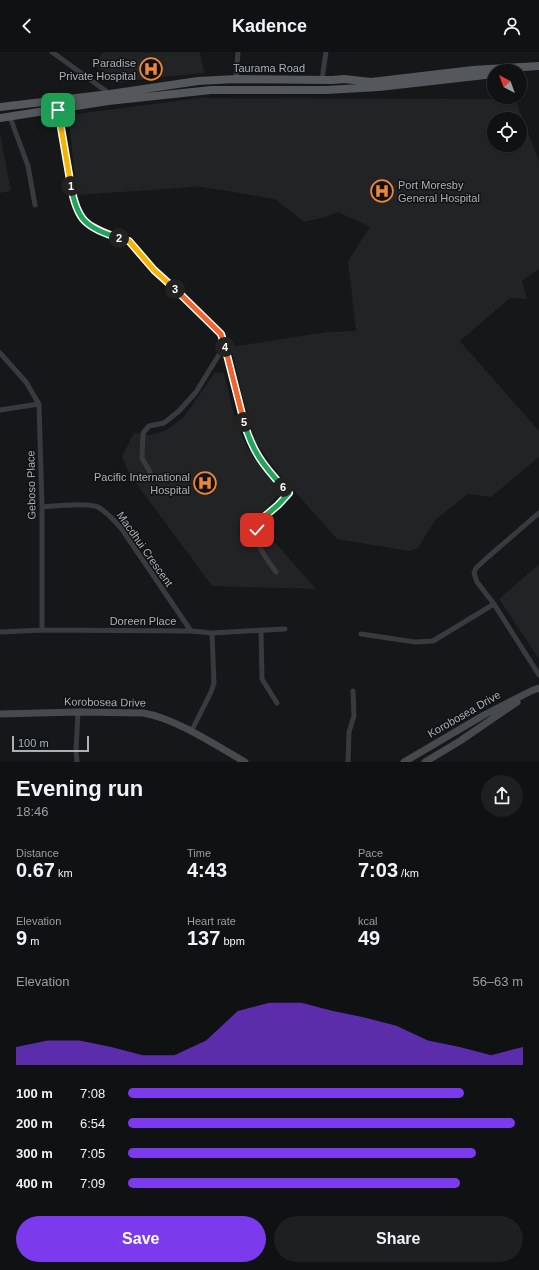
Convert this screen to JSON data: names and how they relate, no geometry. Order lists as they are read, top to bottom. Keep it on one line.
{"streets":{"main road":["Taurama Road","Korobosea Drive"],"street":["Geboso Place","Macdhui Crescent","Doreen Place"]},"crossings":[["Geboso Place","Macdhui Crescent"],["Geboso Place","Doreen Place"],["Macdhui Crescent","Doreen Place"]],"places":{"hospital":["Paradise Private Hospital","Port Moresby General Hospital","Pacific International Hospital"]},"scale_bar":"100 m","north":"top left","page":{"header":"Kadence","pins":["1","2","3","4","5","6"],"scale":"100 m","heading":["Evening run","18:46"],"stats":[["Distance","0.67 km"],["Time","4:43"],["Pace","7:03 /km"],["Elevation","9 m"],["Heart rate","137 bpm"],["kcal","49"]],"chart":["Elevation","56–63 m"],"list":[{"name":"100 m","note":"7:08"},{"name":"200 m","note":"6:54"},{"name":"300 m","note":"7:05"},{"name":"400 m","note":"7:09"}],"buttons":["Save","Share"]}}
